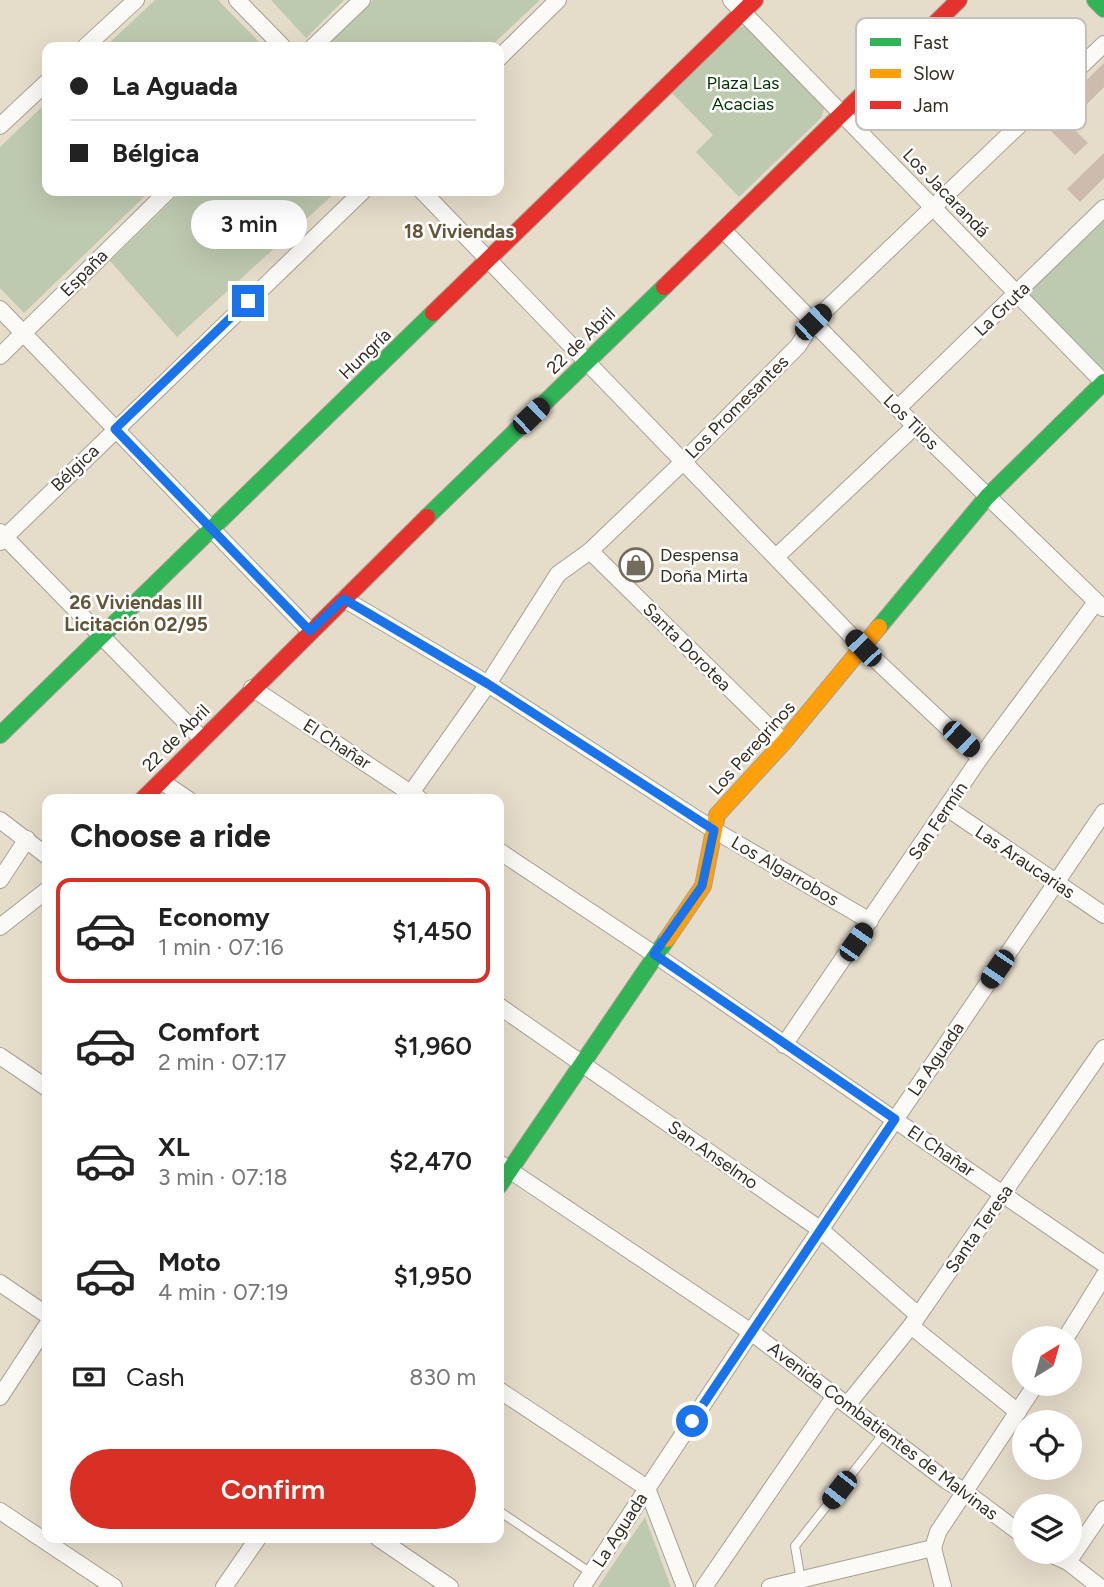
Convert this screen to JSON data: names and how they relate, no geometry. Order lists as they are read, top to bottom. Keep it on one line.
{"streets":{"street":["Los Jacarandá","España","La Gruta","22 de Abril","Hungría","Los Promesantes","Los Tilos","Bélgica","Santa Dorotea","El Chañar","Los Peregrinos","San Fermín","Las Araucarias","Los Algarrobos","La Aguada","San Anselmo","Santa Teresa","Avenida Combatientes de Malvinas"]},"crossings":[["Los Jacarandá","La Gruta"],["Los Jacarandá","22 de Abril"],["Los Jacarandá","Hungría"],["Los Jacarandá","Los Promesantes"],["Los Jacarandá","Los Peregrinos"],["La Gruta","Los Tilos"],["22 de Abril","Los Tilos"],["22 de Abril","El Chañar"],["22 de Abril","Los Algarrobos"],["Los Promesantes","Los Tilos"],["Los Promesantes","Santa Dorotea"],["Los Promesantes","Los Algarrobos"],["Los Tilos","Los Peregrinos"],["Los Tilos","San Fermín"],["Santa Dorotea","Los Peregrinos"],["El Chañar","Los Peregrinos"],["El Chañar","San Fermín"],["El Chañar","La Aguada"],["El Chañar","Santa Teresa"],["Los Peregrinos","Los Algarrobos"],["Los Peregrinos","San Anselmo"],["Los Peregrinos","Avenida Combatientes de Malvinas"],["San Fermín","Las Araucarias"],["San Fermín","Los Algarrobos"],["Las Araucarias","La Aguada"],["La Aguada","San Anselmo"],["La Aguada","Avenida Combatientes de Malvinas"],["San Anselmo","Santa Teresa"],["Santa Teresa","Avenida Combatientes de Malvinas"]],"districts":["18 Viviendas","26 Viviendas III Licitación 02/95"],"parks":["Plaza Las Acacias"],"places":{"shop":["Despensa Doña Mirta"]},"legend":["Fast","Slow","Jam"],"north":"top right","page":{"banner":["La Aguada","Bélgica"],"bubble":"3 min","heading":"Choose a ride","list":[{"name":"Economy","note":"1 min · 07:16","value":"$1,450"},{"name":"Comfort","note":"2 min · 07:17","value":"$1,960"},{"name":"XL","note":"3 min · 07:18","value":"$2,470"},{"name":"Moto","note":"4 min · 07:19","value":"$1,950"}],"pay":["Cash","830 m"],"buttons":"Confirm"}}
